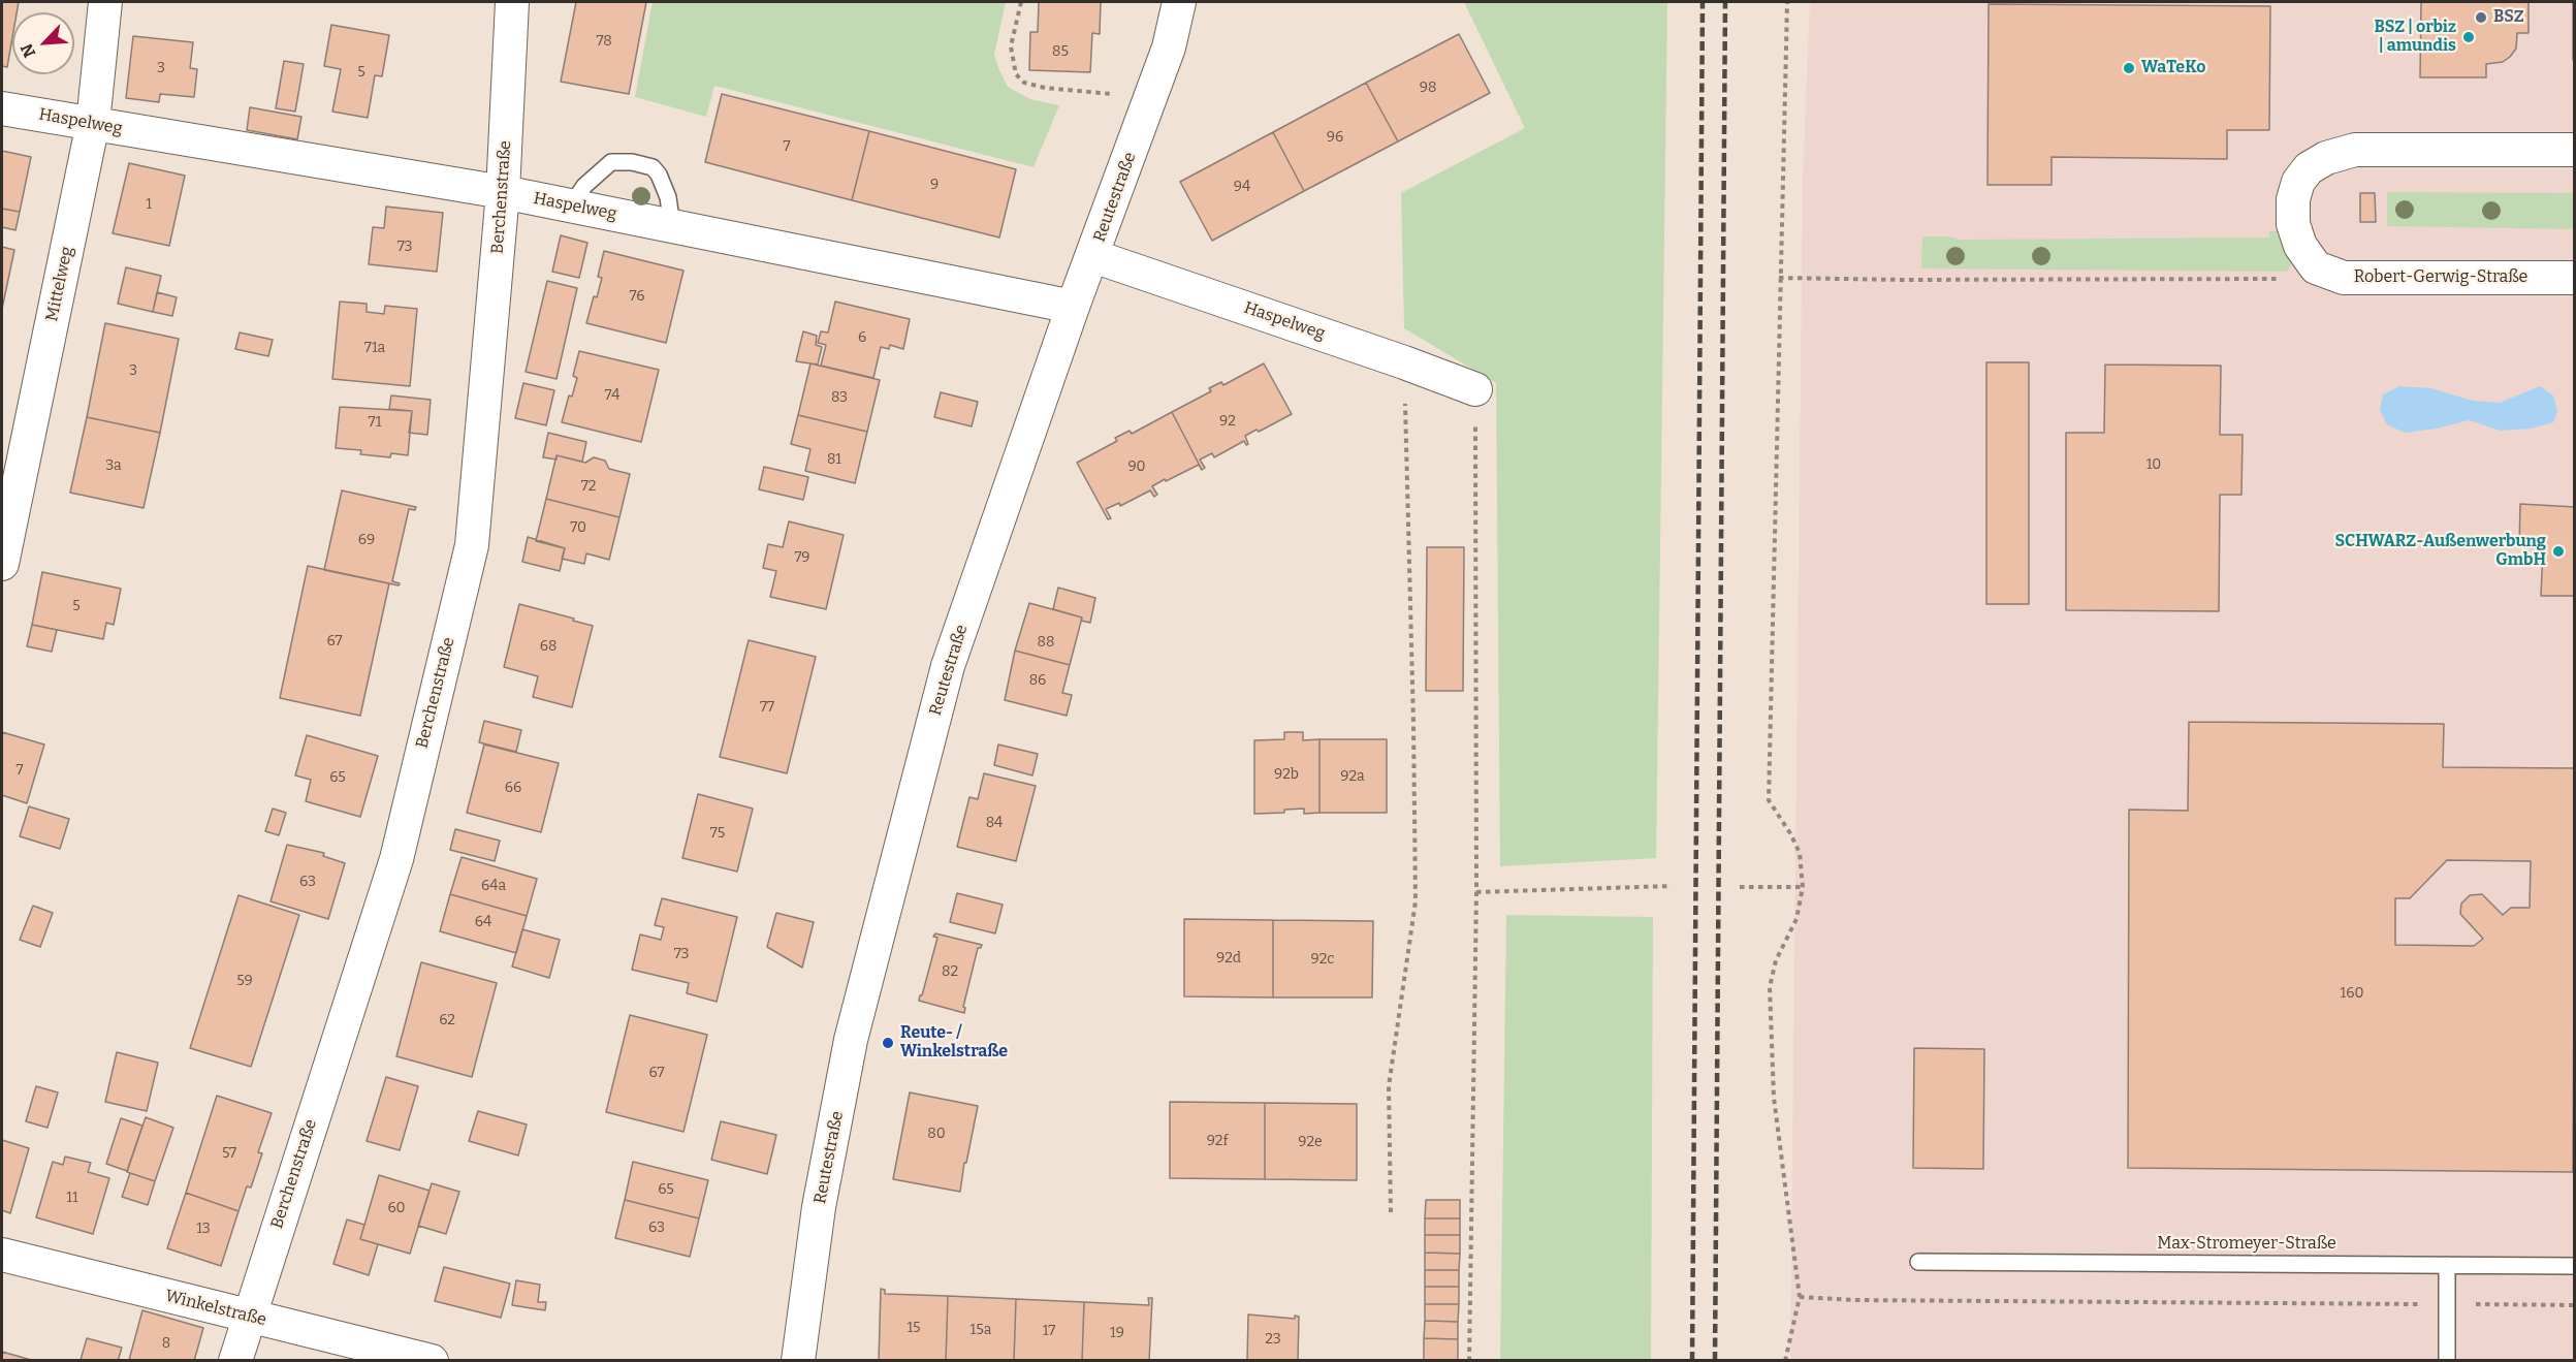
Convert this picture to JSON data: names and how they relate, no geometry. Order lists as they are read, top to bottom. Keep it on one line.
{"streets":{"street":["Haspelweg","Berchenstraße","Reutestraße","Robert-Gerwig-Straße","Mittelweg","Winkelstraße"],"lane":["Max-Stromeyer-Straße"]},"crossings":[["Haspelweg","Berchenstraße"],["Haspelweg","Reutestraße"],["Haspelweg","Mittelweg"],["Berchenstraße","Winkelstraße"]],"places":["BSZ","BSZ | orbiz | amundis","WaTeKo","SCHWARZ-Außenwerbung GmbH","Reute- / Winkelstraße"],"house_numbers":["78","85","3","5","98","96","7","9","94","1","73","76","6","71a","3","74","83","92","71","81","10","3a","90","72","70","69","79","5","67","88","68","86","77","7","92b","92a","65","66","84","75","63","64a","64","73","92d","92c","82","59","160","62","67","80","92f","92e","57","65","11","60","63","13","15","15a","17","19","23","8"],"north":"bottom left"}
